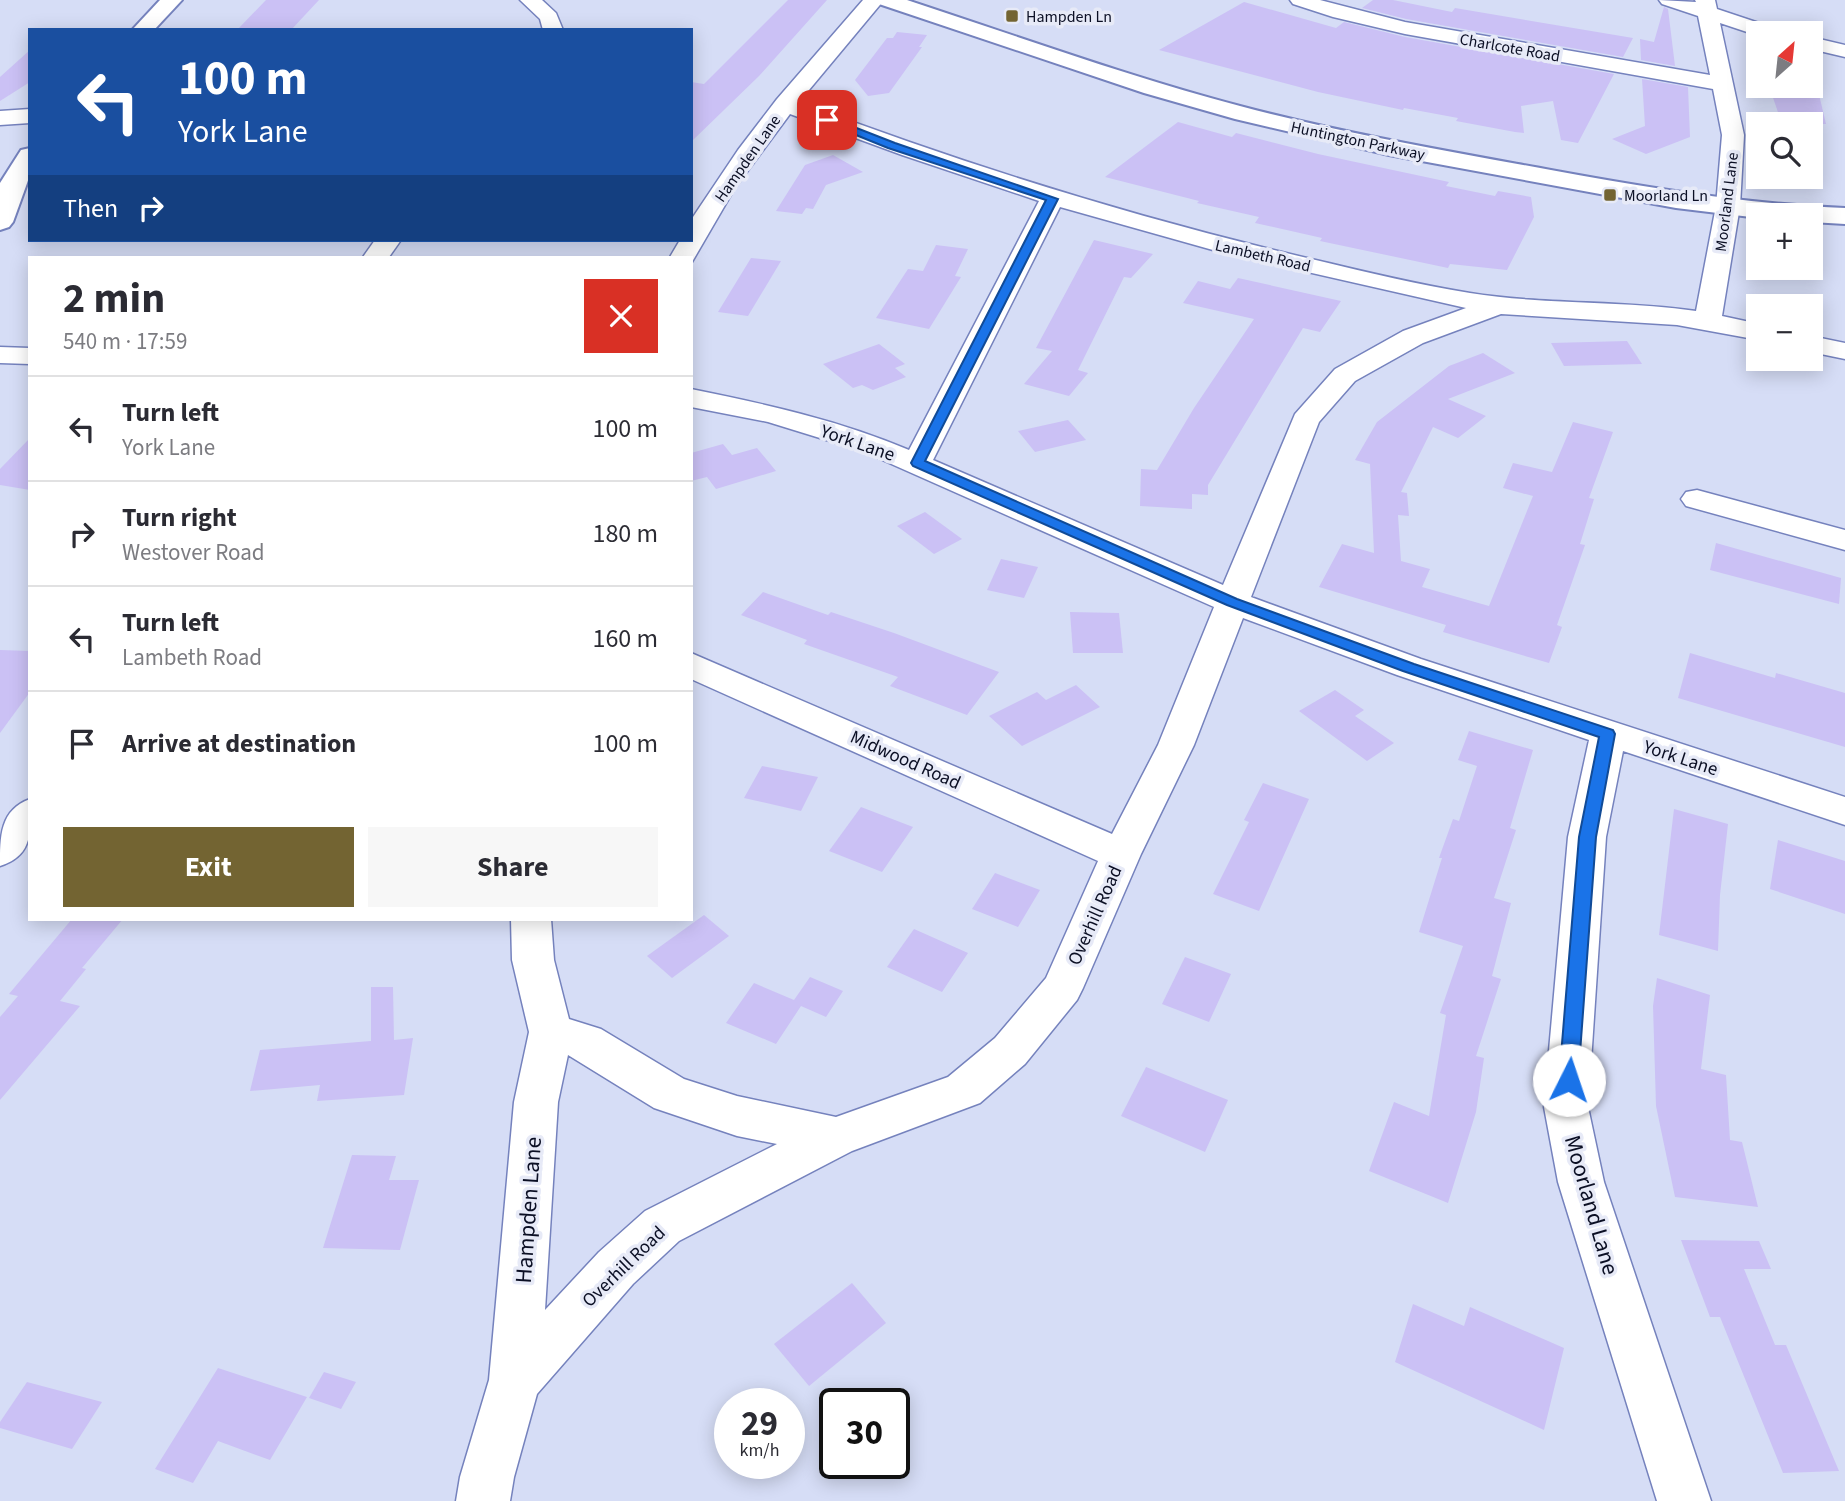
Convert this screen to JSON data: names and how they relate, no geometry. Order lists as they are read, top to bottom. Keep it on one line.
{"streets":{"street":["Charlcote Road","Huntington Parkway","Hampden Lane","Moorland Lane","Lambeth Road","York Lane","Midwood Road","Overhill Road"]},"crossings":[["Charlcote Road","Moorland Lane"],["Huntington Parkway","Moorland Lane"],["Hampden Lane","Lambeth Road"],["Hampden Lane","Overhill Road"],["Moorland Lane","Lambeth Road"],["Moorland Lane","York Lane"],["Lambeth Road","Overhill Road"],["York Lane","Overhill Road"],["Midwood Road","Overhill Road"]],"places":{"transit":["Hampden Ln","Moorland Ln"]},"north":"top right","page":{"map_buttons":["+","−"],"turn":["100 m","York Lane"],"then":"Then","heading":["2 min","540 m · 17:59"],"list":[{"name":"Turn left","note":"York Lane","value":"100 m"},{"name":"Turn right","note":"Westover Road","value":"180 m"},{"name":"Turn left","note":"Lambeth Road","value":"160 m"},{"name":"Arrive at destination","value":"100 m"}],"buttons":["Exit","Share"],"speed":"29 km/h","limit":"30"}}
